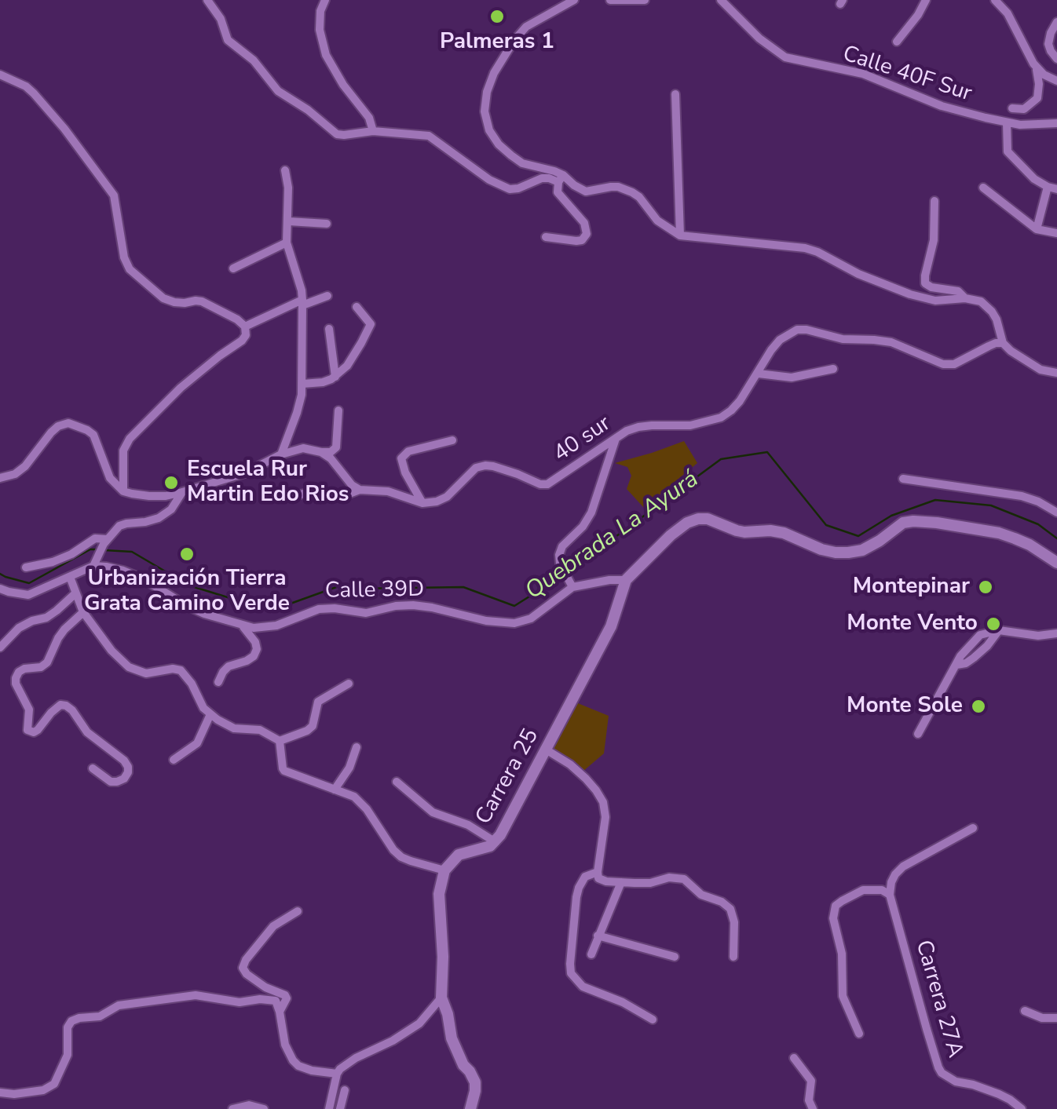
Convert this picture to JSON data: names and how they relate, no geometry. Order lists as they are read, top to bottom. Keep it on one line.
{"streets":{"street":["Calle 40F Sur","40 sur","Calle 39D","Carrera 25","Carrera 27A"]},"water":["Quebrada La Ayurá"],"places":["Palmeras 1","Escuela Rur Martin Edo Rios","Urbanización Tierra Grata Camino Verde","Montepinar","Monte Vento","Monte Sole"]}
